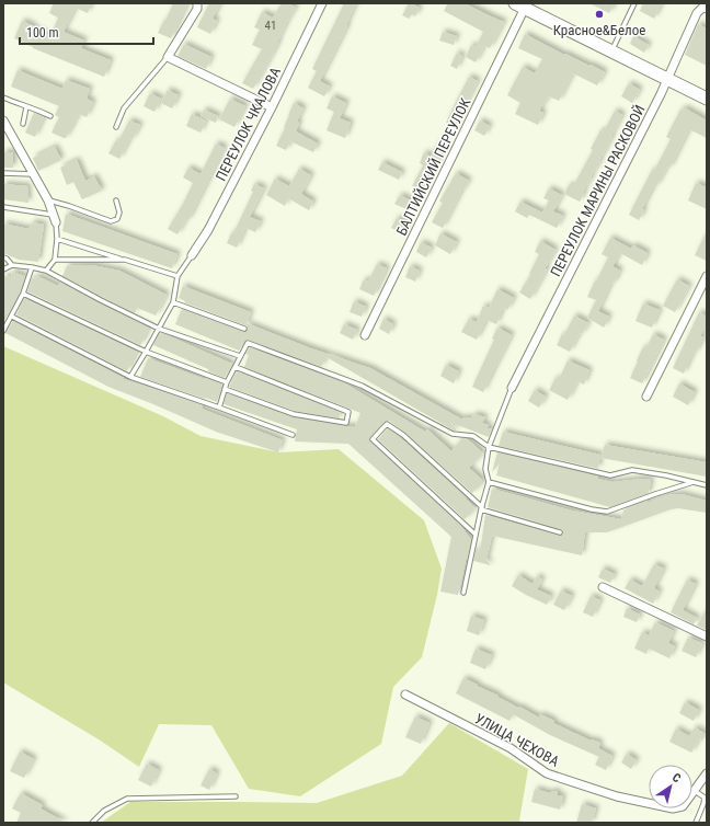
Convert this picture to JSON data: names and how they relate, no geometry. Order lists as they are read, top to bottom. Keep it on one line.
{"streets":{"street":["ПЕРЕУЛОК ЧКАЛОВА","БАЛТИЙСКИЙ ПЕРЕУЛОК","ПЕРЕУЛОК МАРИНЫ РАСКОВОЙ","УЛИЦА ЧЕХОВА"]},"places":["Красное&Белое"],"house_numbers":["41"],"scale_bar":"100 m","north":"top right"}
